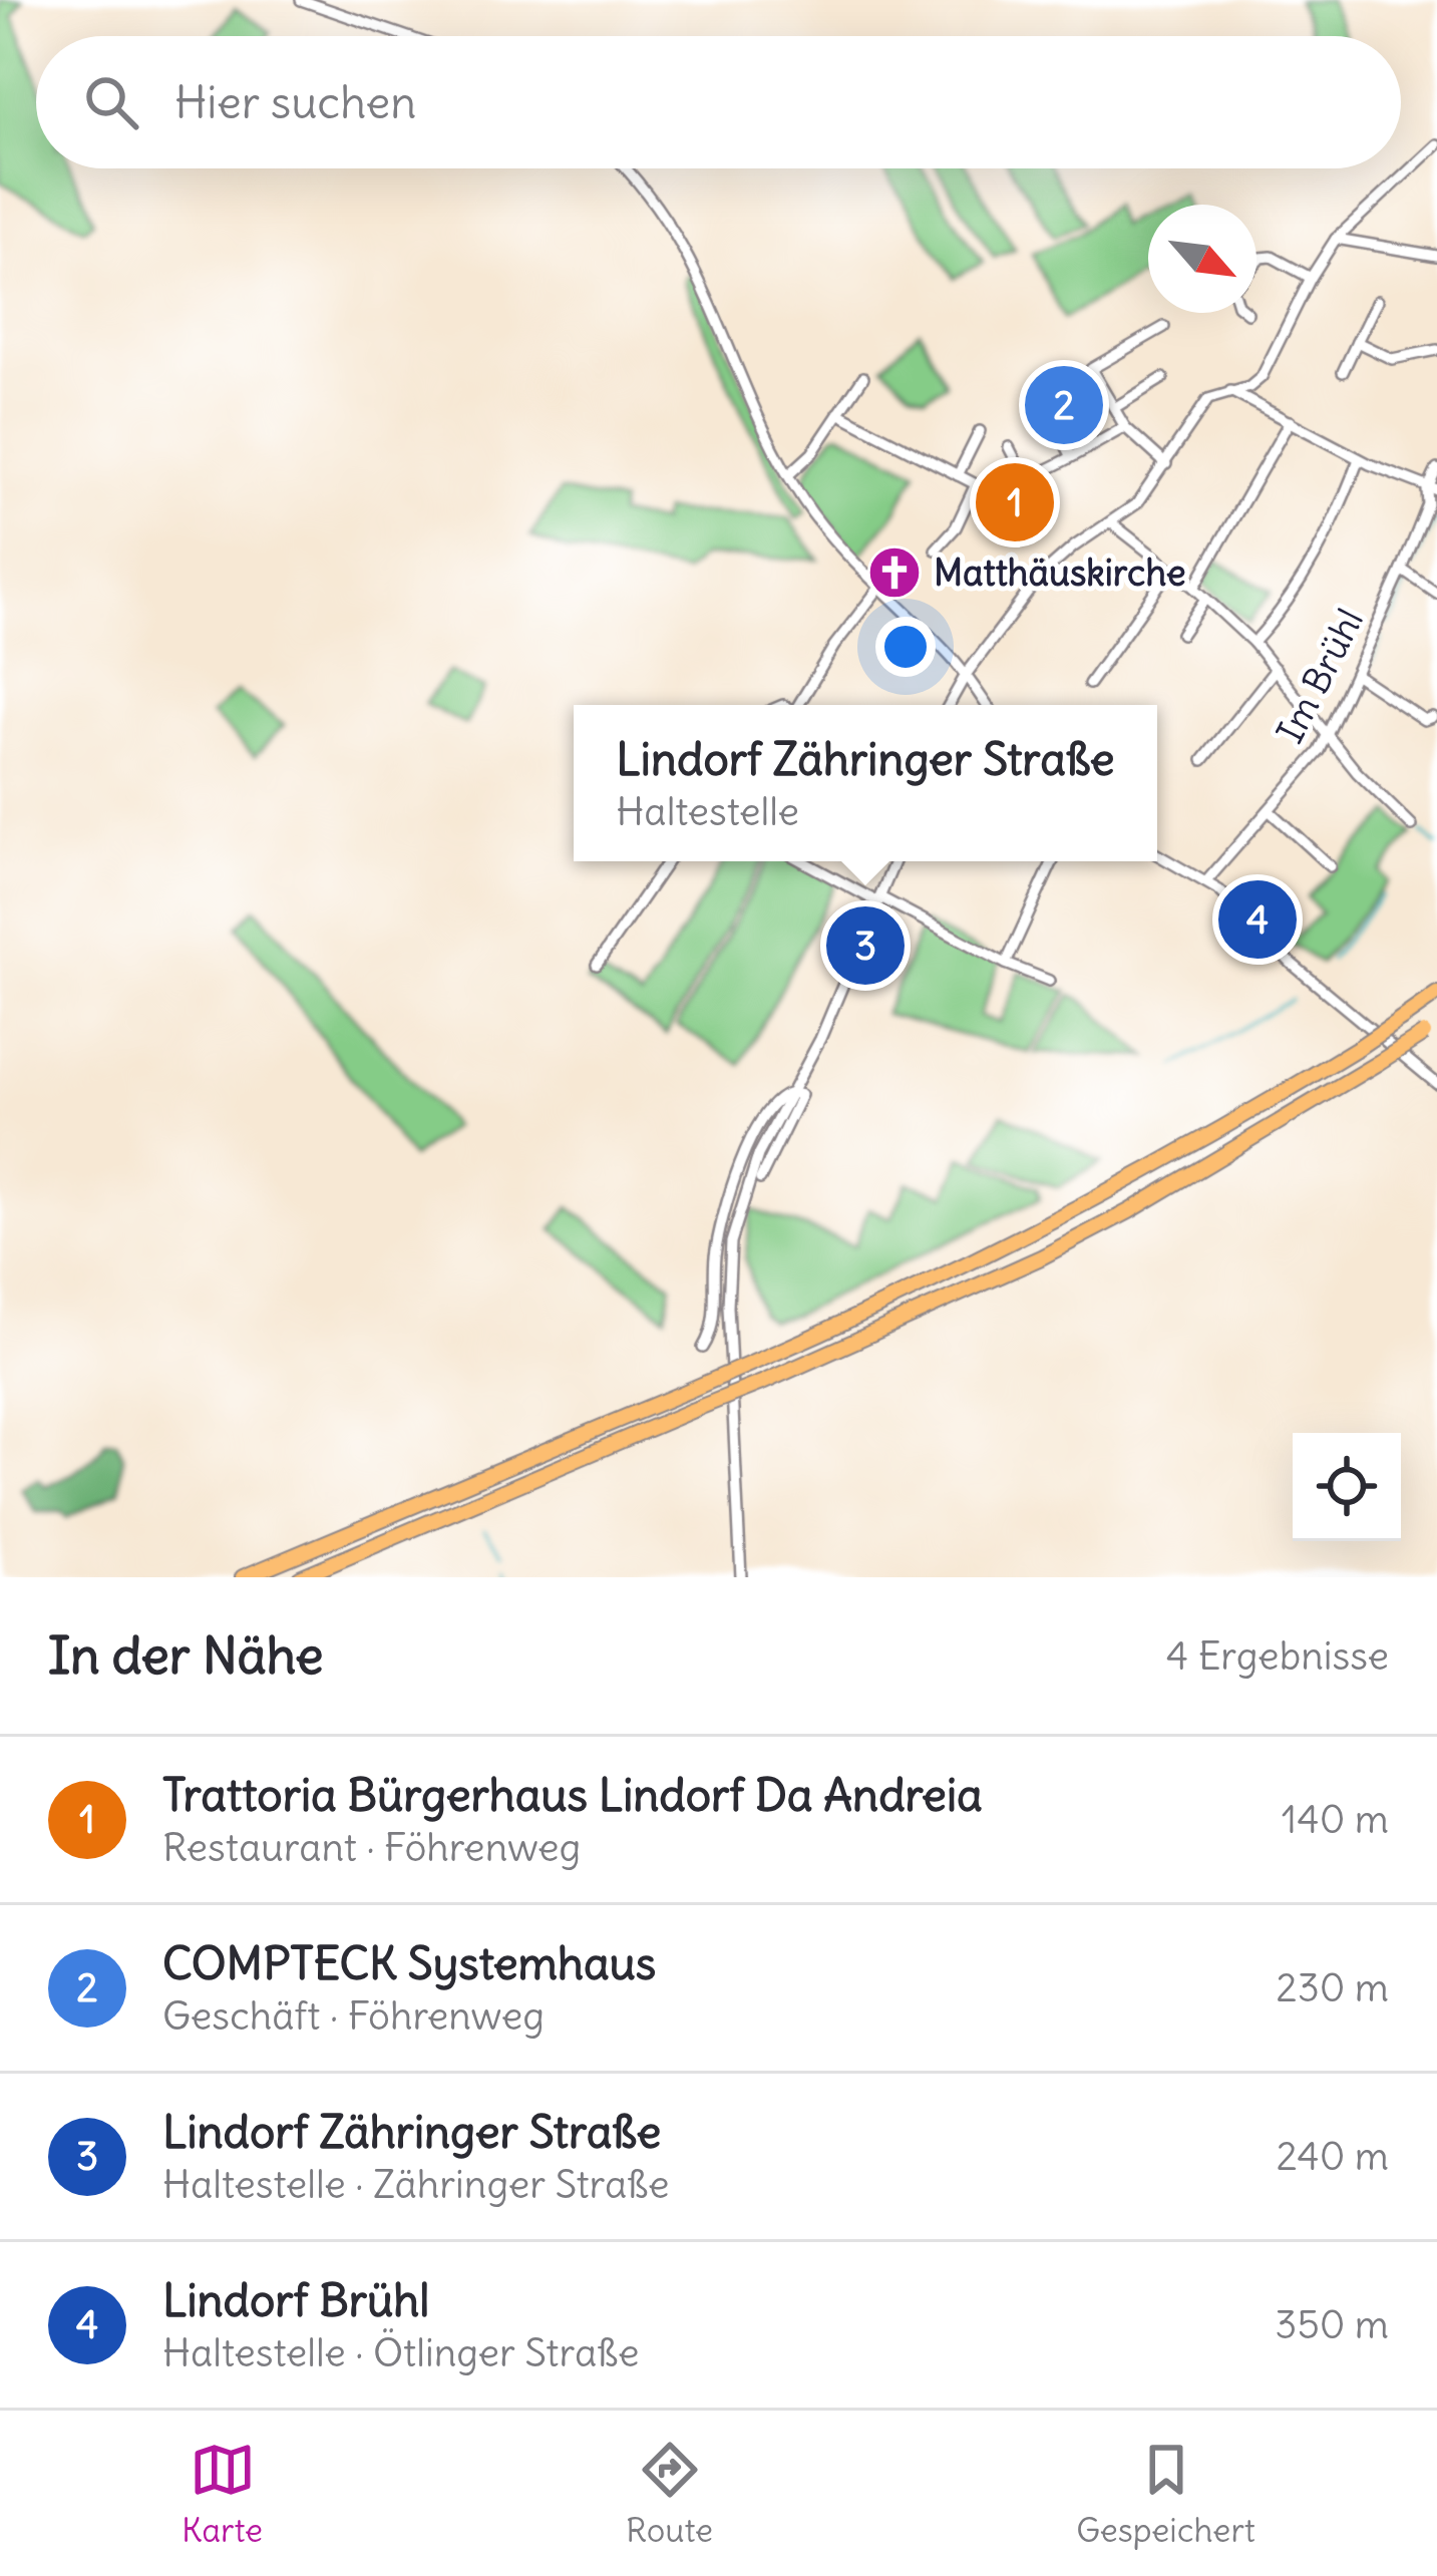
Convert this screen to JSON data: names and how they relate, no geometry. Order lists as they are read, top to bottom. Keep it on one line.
{"streets":{"street":["Im Brühl"]},"places":{"church":["Matthäuskirche"]},"north":"bottom right","page":{"search":"Hier suchen","pins":["2","1","4","3"],"popup":["Lindorf Zähringer Straße","Haltestelle"],"heading":["In der Nähe","4 Ergebnisse"],"list":[{"mark":"1","name":"Trattoria Bürgerhaus Lindorf Da Andreia","note":"Restaurant · Föhrenweg","value":"140 m"},{"mark":"2","name":"COMPTECK Systemhaus","note":"Geschäft · Föhrenweg","value":"230 m"},{"mark":"3","name":"Lindorf Zähringer Straße","note":"Haltestelle · Zähringer Straße","value":"240 m"},{"mark":"4","name":"Lindorf Brühl","note":"Haltestelle · Ötlinger Straße","value":"350 m"}],"nav":["Karte","Route","Gespeichert"]}}
